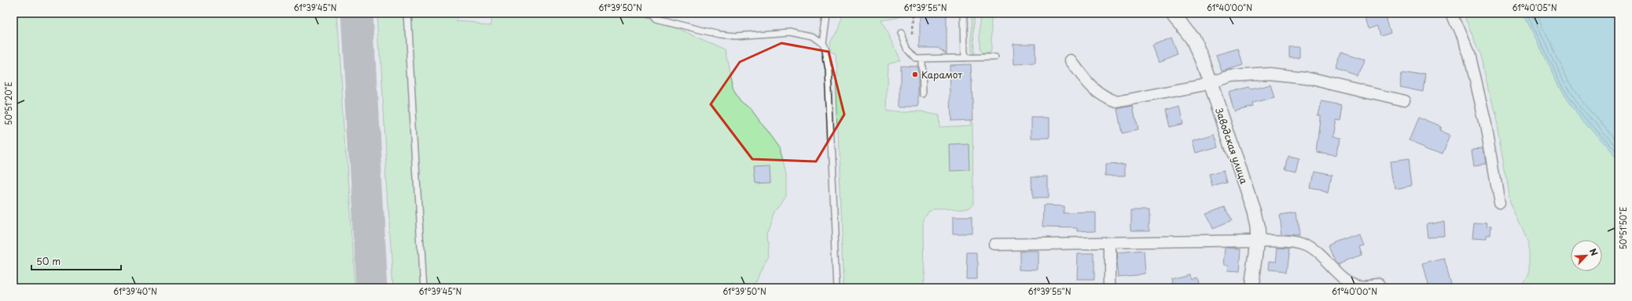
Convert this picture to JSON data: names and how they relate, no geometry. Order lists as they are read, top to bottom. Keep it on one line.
{"streets":{"street":["Заводская улица"]},"places":["Карамот"],"scale_bar":"50 m","north":"top right","coordinates":["61°39'45\"N","61°39'50\"N","61°39'55\"N","61°40'00\"N","61°40'05\"N","50°51'20\"E","50°51'50\"E","61°39'40\"N"]}
